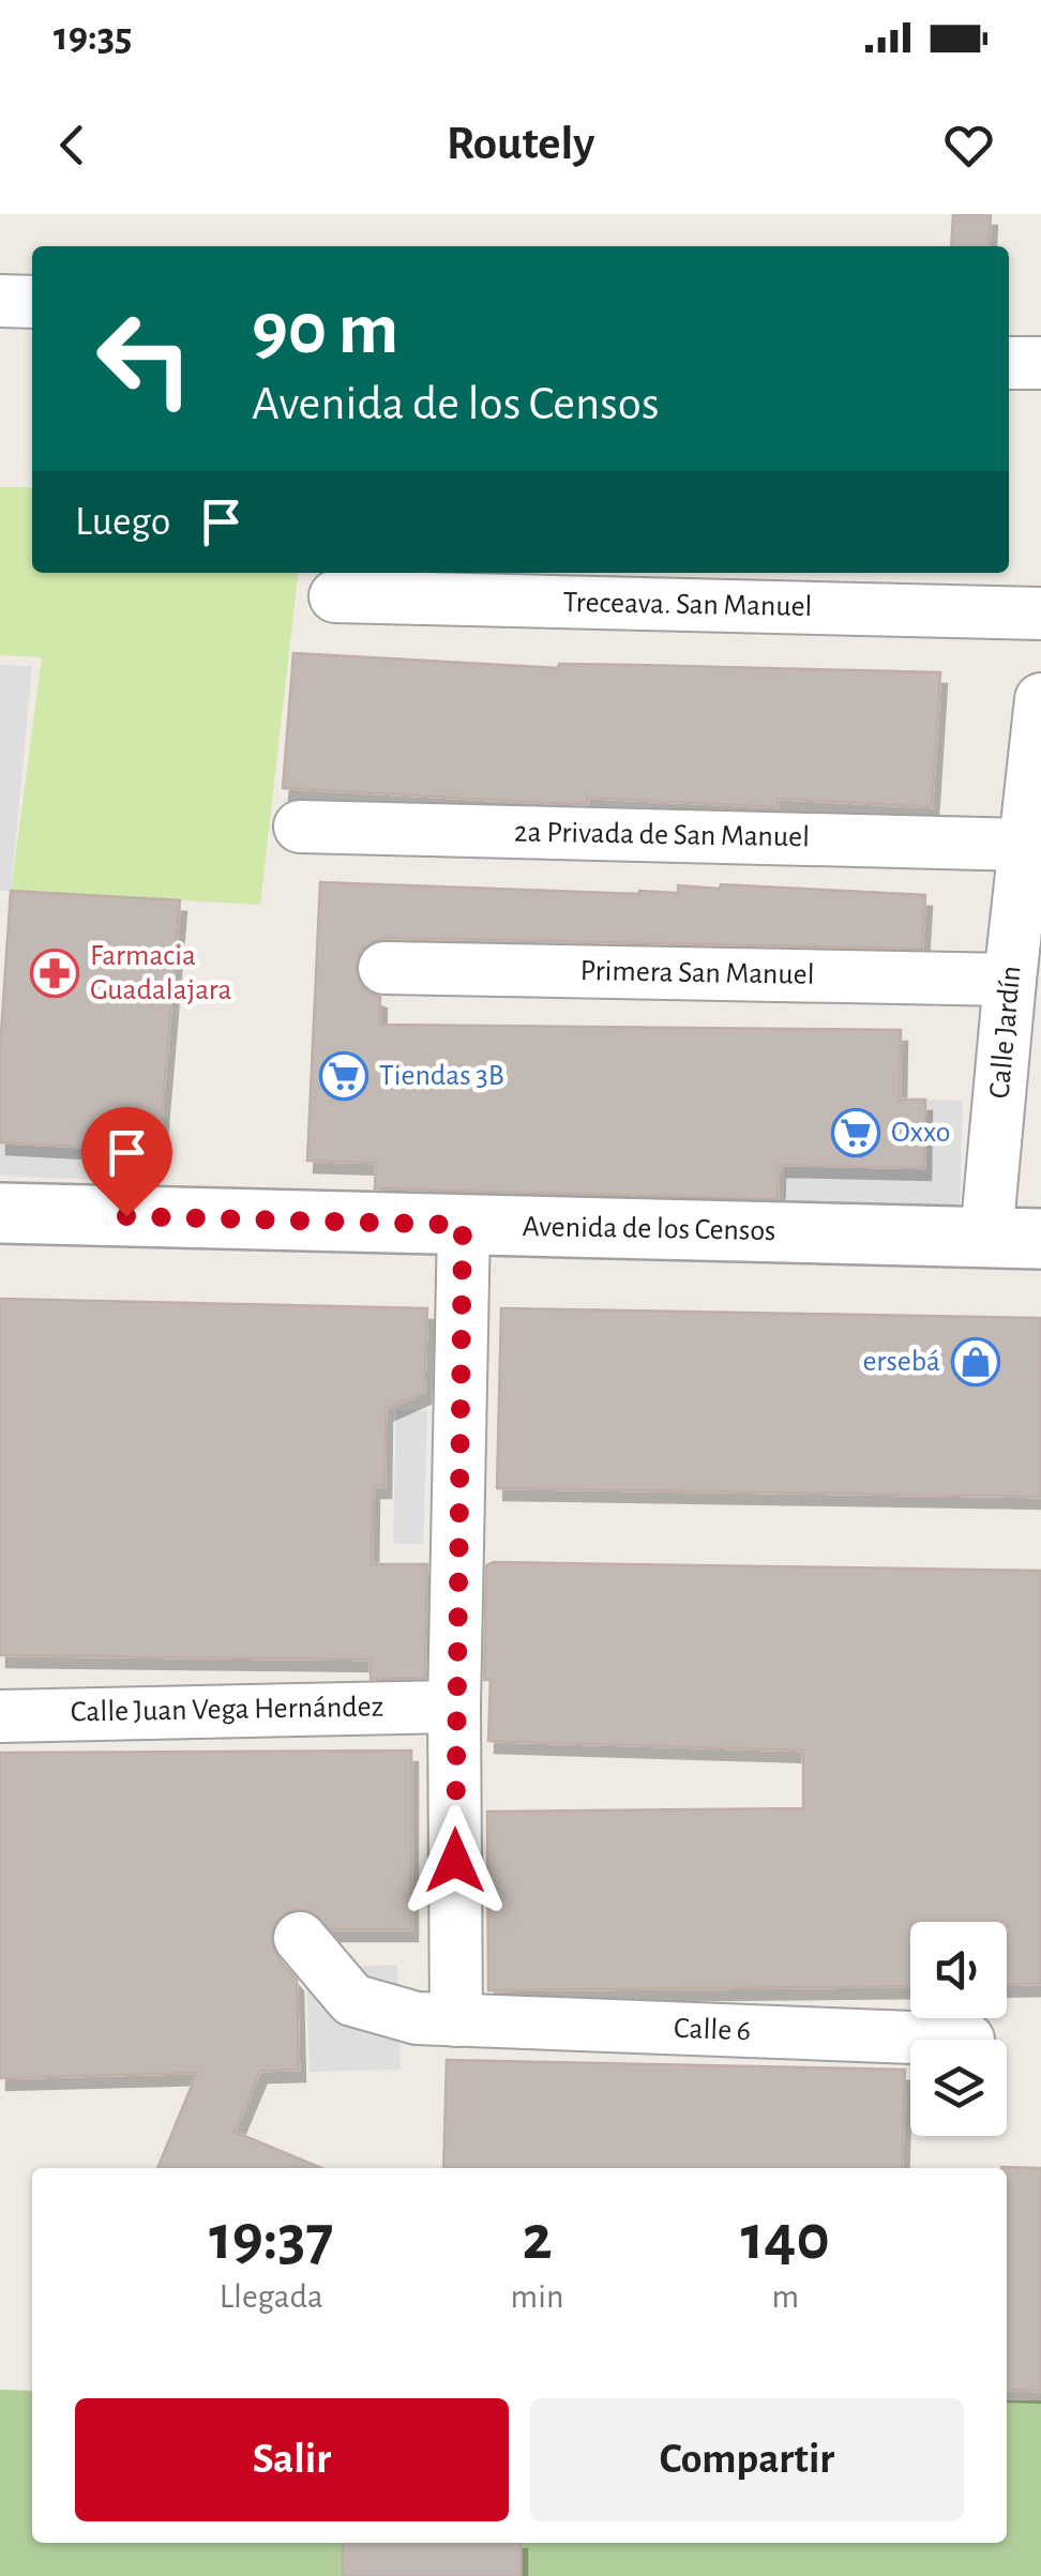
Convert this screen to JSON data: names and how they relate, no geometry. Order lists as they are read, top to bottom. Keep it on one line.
{"streets":{"street":["Treceava. San Manuel","2a Privada de San Manuel","Primera San Manuel","Calle Jardín","Avenida de los Censos","Calle Juan Vega Hernández","Calle 6"]},"crossings":[["2a Privada de San Manuel","Calle Jardín"],["Primera San Manuel","Calle Jardín"],["Calle Jardín","Avenida de los Censos"]],"places":{"pharmacy":["Farmacia Guadalajara"],"supermarket":["Tiendas 3B","Oxxo"],"shop":["ersebá"]},"page":{"status":"19:35","header":"Routely","turn":["90 m","Avenida de los Censos"],"then":"Luego","eta":["19:37","Llegada","2","min","140","m"],"buttons":["Salir","Compartir"]}}
